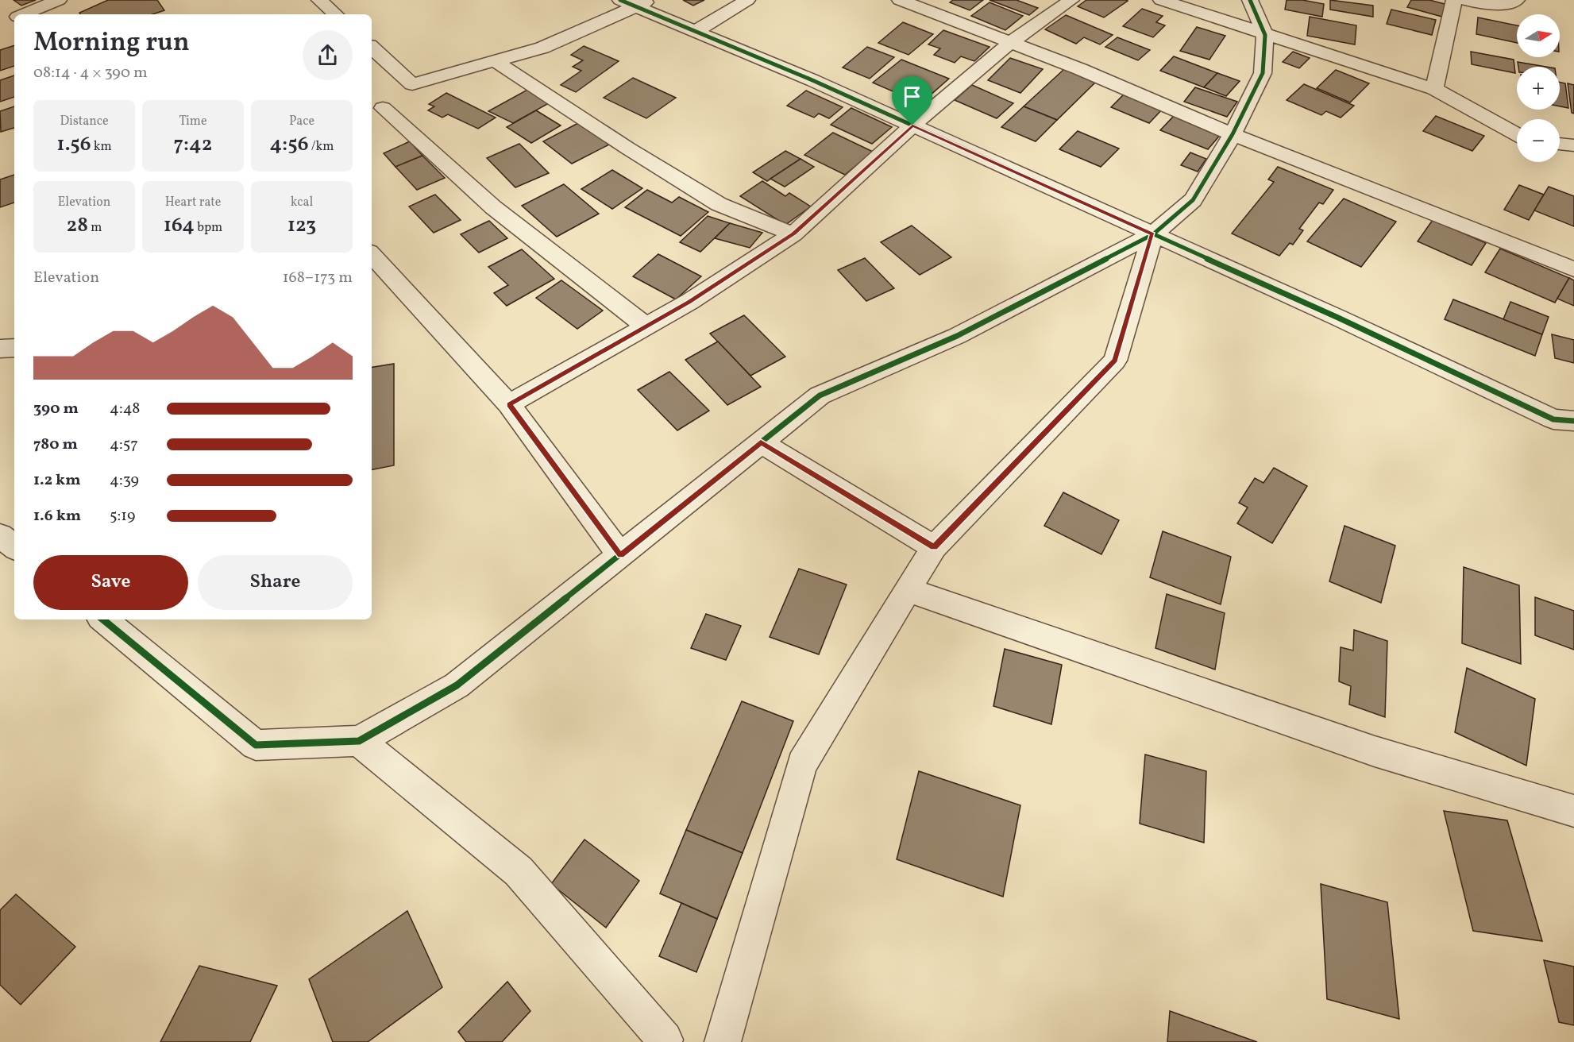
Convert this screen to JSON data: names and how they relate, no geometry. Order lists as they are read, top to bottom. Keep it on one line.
{"north":"right","page":{"map_buttons":["+","−"],"heading":["Morning run","08:14 · 4 × 390 m"],"stats":[["Distance","1.56 km"],["Time","7:42"],["Pace","4:56 /km"],["Elevation","28 m"],["Heart rate","164 bpm"],["kcal","123"]],"chart":["Elevation","168–173 m"],"list":[{"name":"390 m","note":"4:48"},{"name":"780 m","note":"4:57"},{"name":"1.2 km","note":"4:39"},{"name":"1.6 km","note":"5:19"}],"buttons":["Save","Share"]}}
